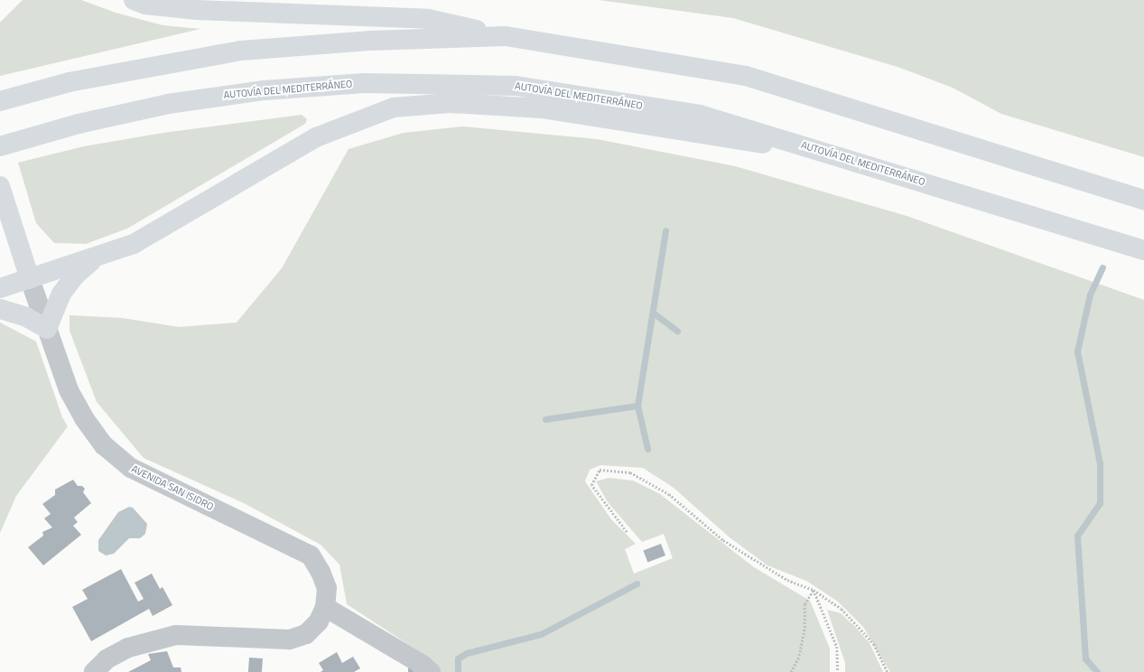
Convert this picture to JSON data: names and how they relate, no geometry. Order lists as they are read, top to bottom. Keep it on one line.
{"streets":{"main road":["AUTOVÍA DEL MEDITERRÁNEO","AVENIDA SAN ISIDRO"]}}
